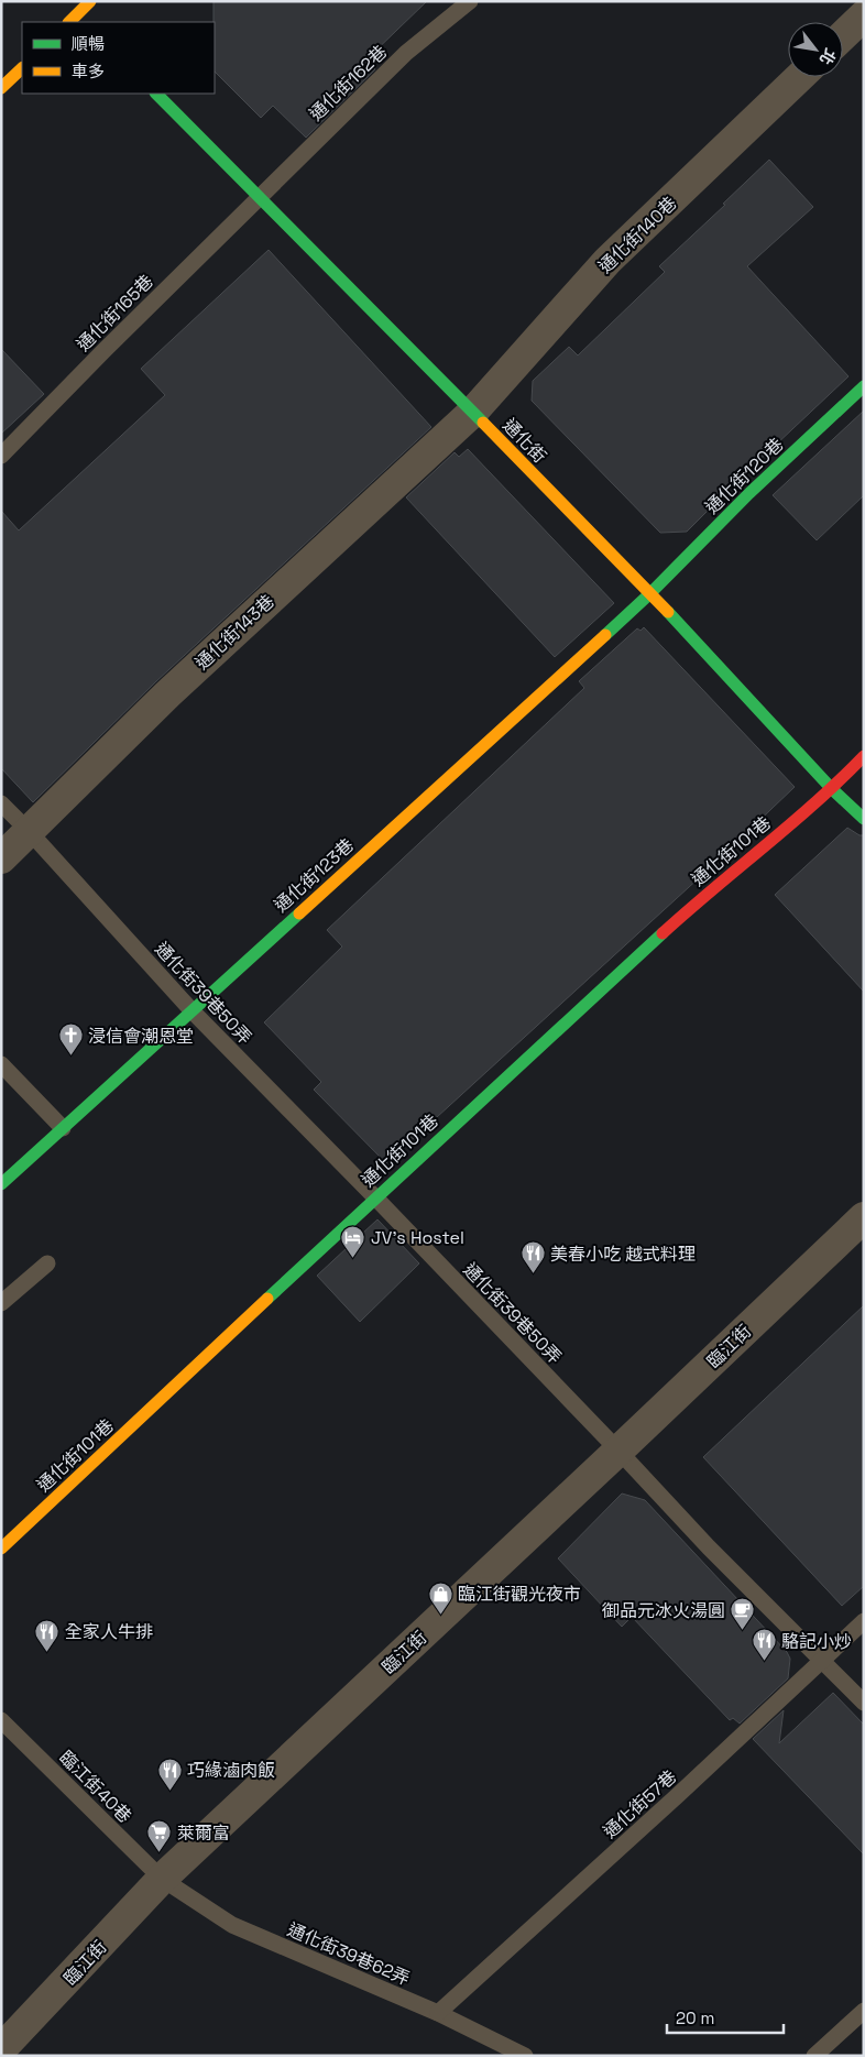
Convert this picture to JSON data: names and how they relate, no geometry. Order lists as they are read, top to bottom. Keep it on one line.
{"streets":{"street":["通化街140巷","通化街","通化街120巷","通化街143巷","通化街101巷","通化街123巷","臨江街"],"lane":["通化街162巷","通化街165巷","通化街39巷50弄","臨江街40巷","通化街57巷","通化街39巷62弄"]},"crossings":[["通化街162巷","通化街165巷"],["通化街162巷","通化街"],["通化街140巷","通化街"],["通化街140巷","通化街143巷"],["通化街165巷","通化街"],["通化街","通化街120巷"],["通化街","通化街143巷"],["通化街","通化街101巷"],["通化街","通化街123巷"],["通化街120巷","通化街123巷"],["通化街143巷","通化街39巷50弄"],["通化街101巷","通化街39巷50弄"],["通化街123巷","通化街39巷50弄"],["通化街39巷50弄","臨江街"],["通化街39巷50弄","通化街57巷"],["臨江街","臨江街40巷"],["臨江街","通化街39巷62弄"],["臨江街40巷","通化街39巷62弄"],["通化街57巷","通化街39巷62弄"]],"places":{"church":["浸信會潮恩堂"],"hotel":["JV's Hostel"],"restaurant":["美春小吃 越式料理","全家人牛排","駱記小炒","巧緣滷肉飯"],"shop":["臨江街觀光夜市"],"cafe":["御品元冰火湯圓"],"supermarket":["萊爾富"]},"legend":["順暢","車多"],"scale_bar":"20 m","north":"bottom right"}
